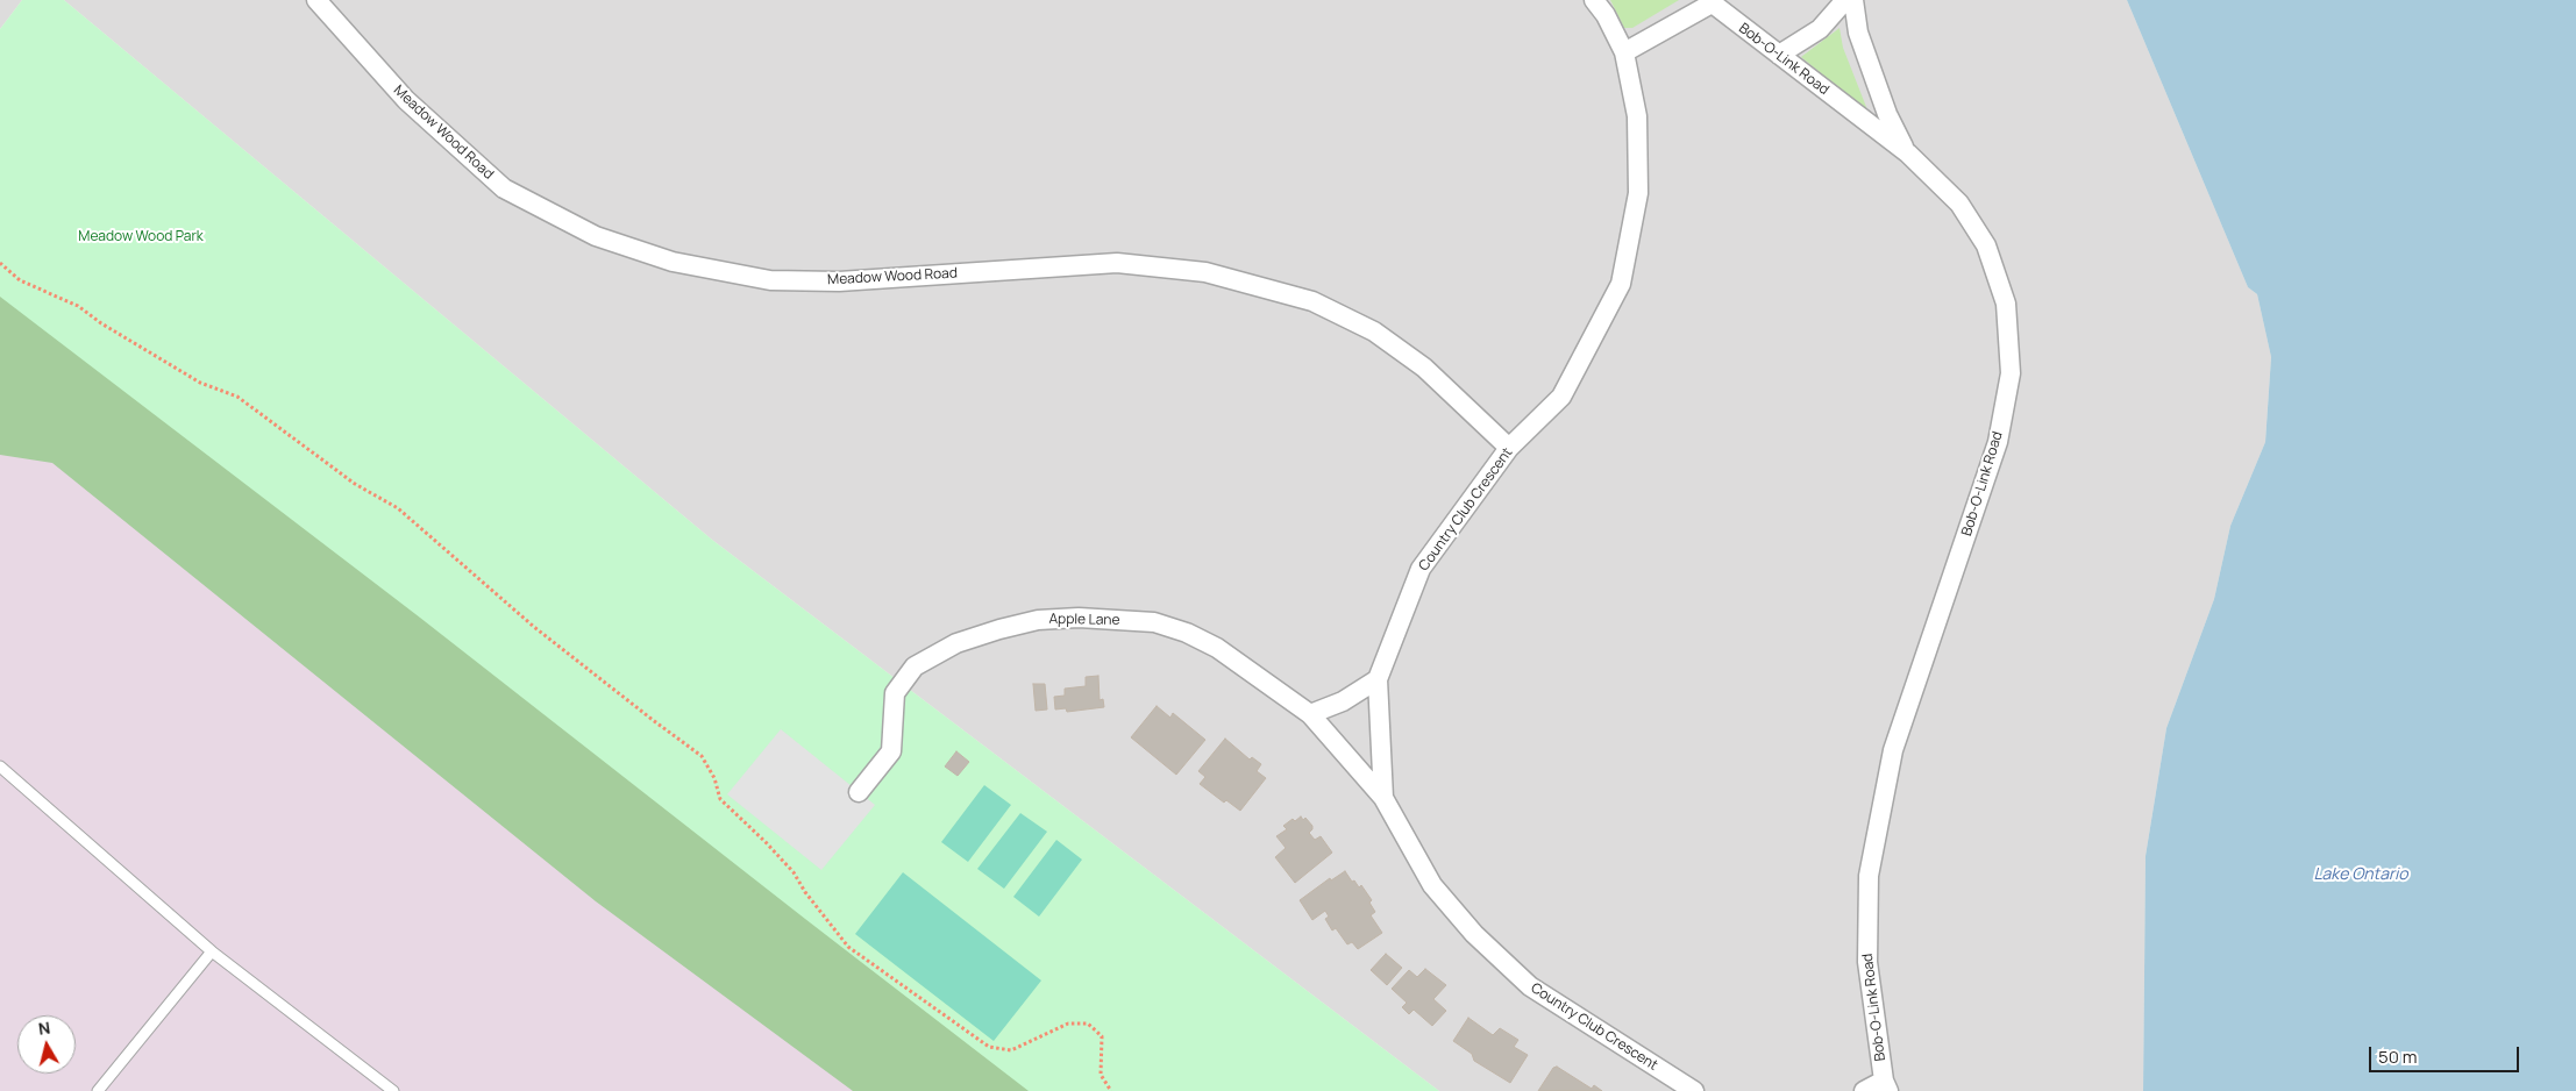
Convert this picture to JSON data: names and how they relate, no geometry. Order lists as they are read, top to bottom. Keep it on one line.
{"streets":{"street":["Bob-O-Link Road","Meadow Wood Road","Country Club Crescent","Apple Lane"]},"crossings":[["Bob-O-Link Road","Country Club Crescent"],["Meadow Wood Road","Country Club Crescent"],["Country Club Crescent","Apple Lane"]],"water":["Lake Ontario"],"parks":["Meadow Wood Park"],"scale_bar":"50 m","north":"top"}
